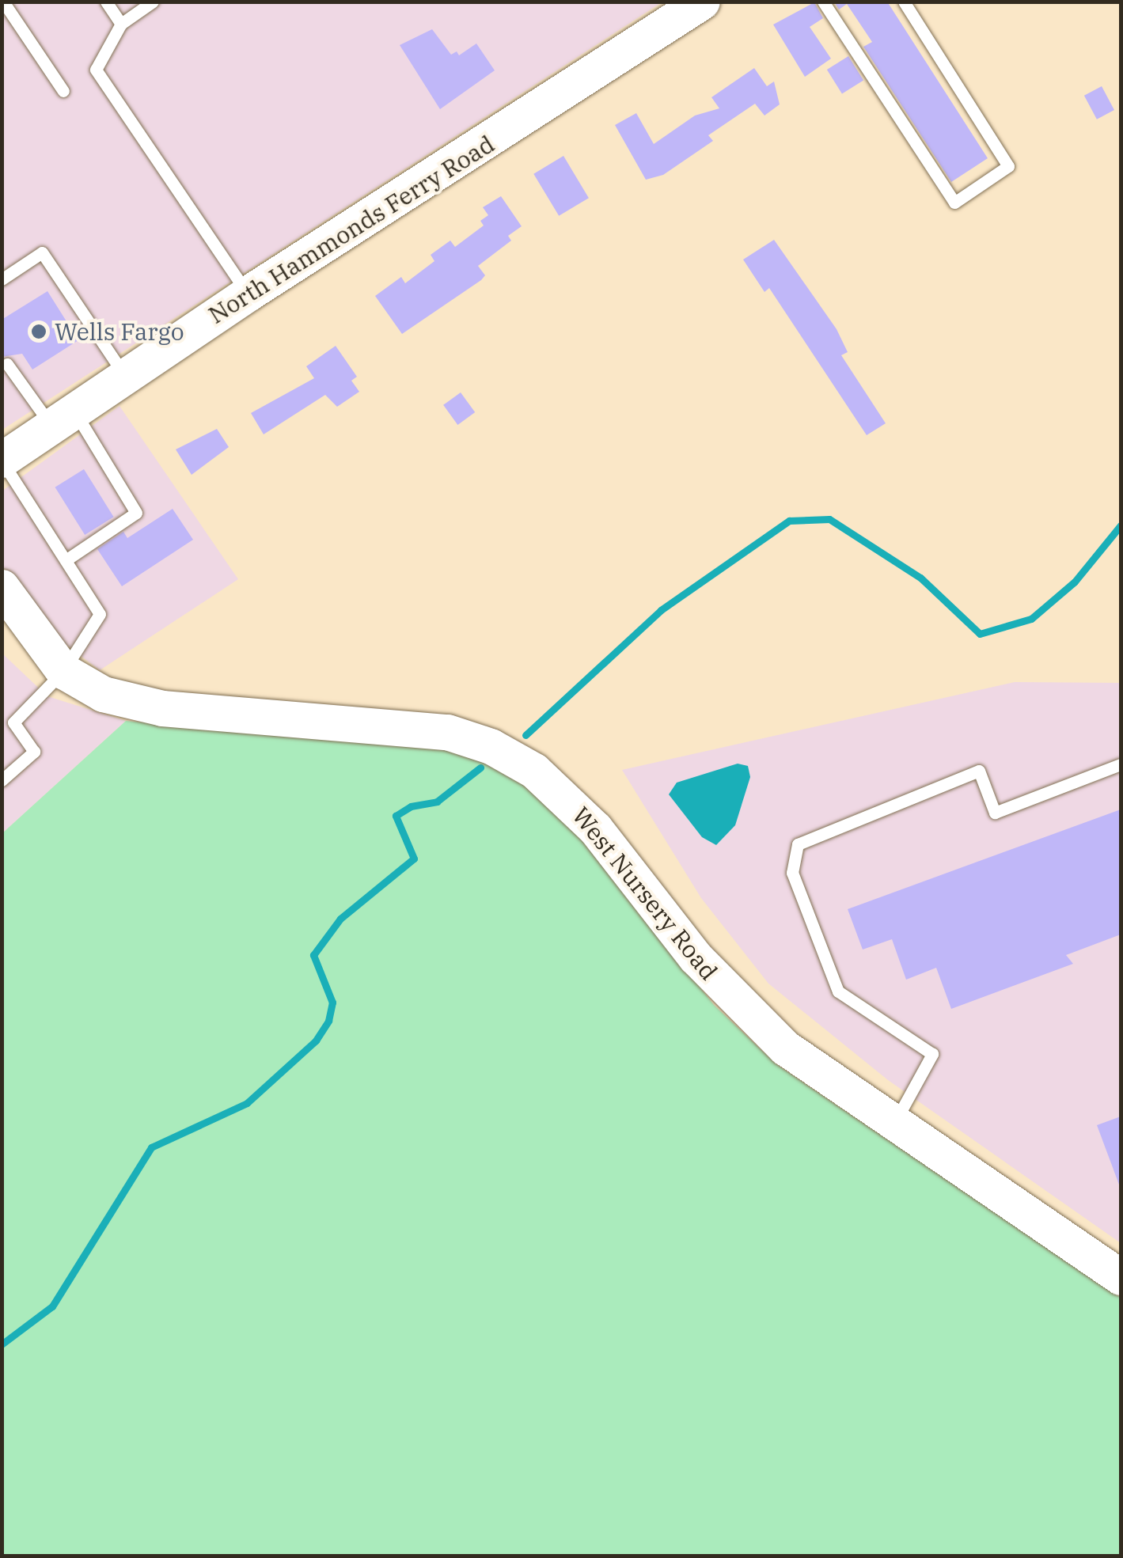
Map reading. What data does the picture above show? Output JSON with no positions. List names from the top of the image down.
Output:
{
  "streets": {
    "main road": ["North Hammonds Ferry Road", "West Nursery Road"]
  },
  "places": ["Wells Fargo"]
}
